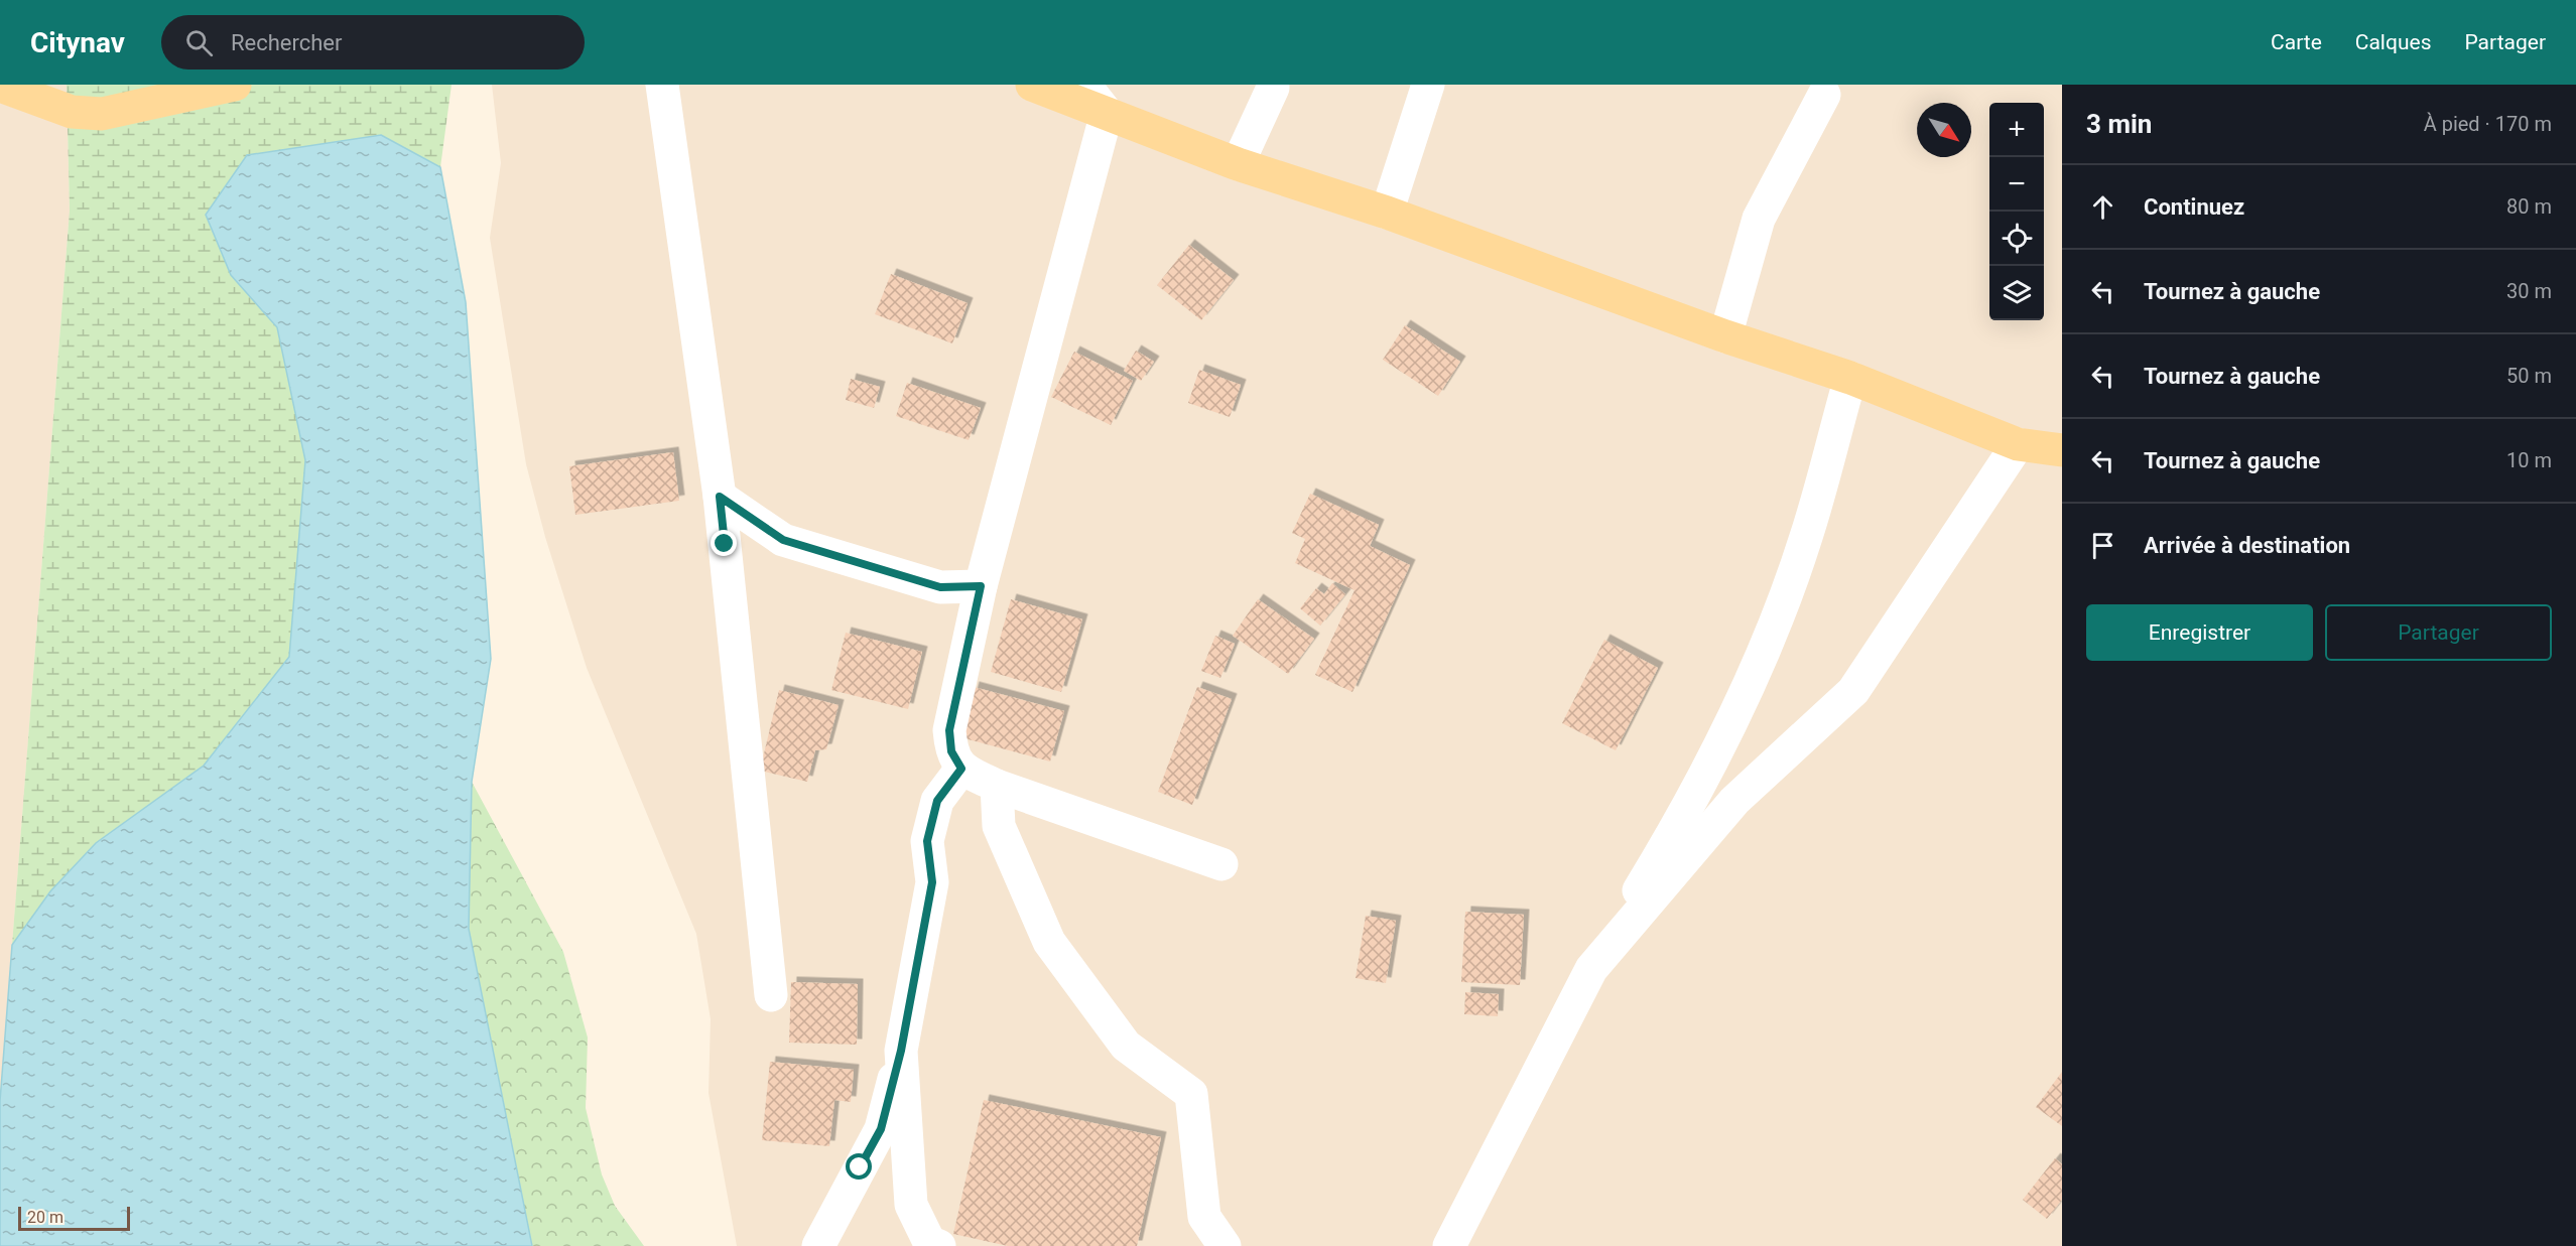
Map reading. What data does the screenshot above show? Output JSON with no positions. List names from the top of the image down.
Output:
{
  "scale_bar": "20 m",
  "north": "bottom right",
  "page": {
    "header": "Citynav",
    "search": "Rechercher",
    "nav": ["Carte", "Calques", "Partager"],
    "heading": ["3 min", "À pied · 170 m"],
    "map_buttons": ["+", "−"],
    "list": [
      ["Continuez", "80 m"],
      ["Tournez à gauche", "30 m"],
      ["Tournez à gauche", "50 m"],
      ["Tournez à gauche", "10 m"],
      "Arrivée à destination"
    ],
    "buttons": ["Enregistrer", "Partager"],
    "scale": "20 m"
  }
}
